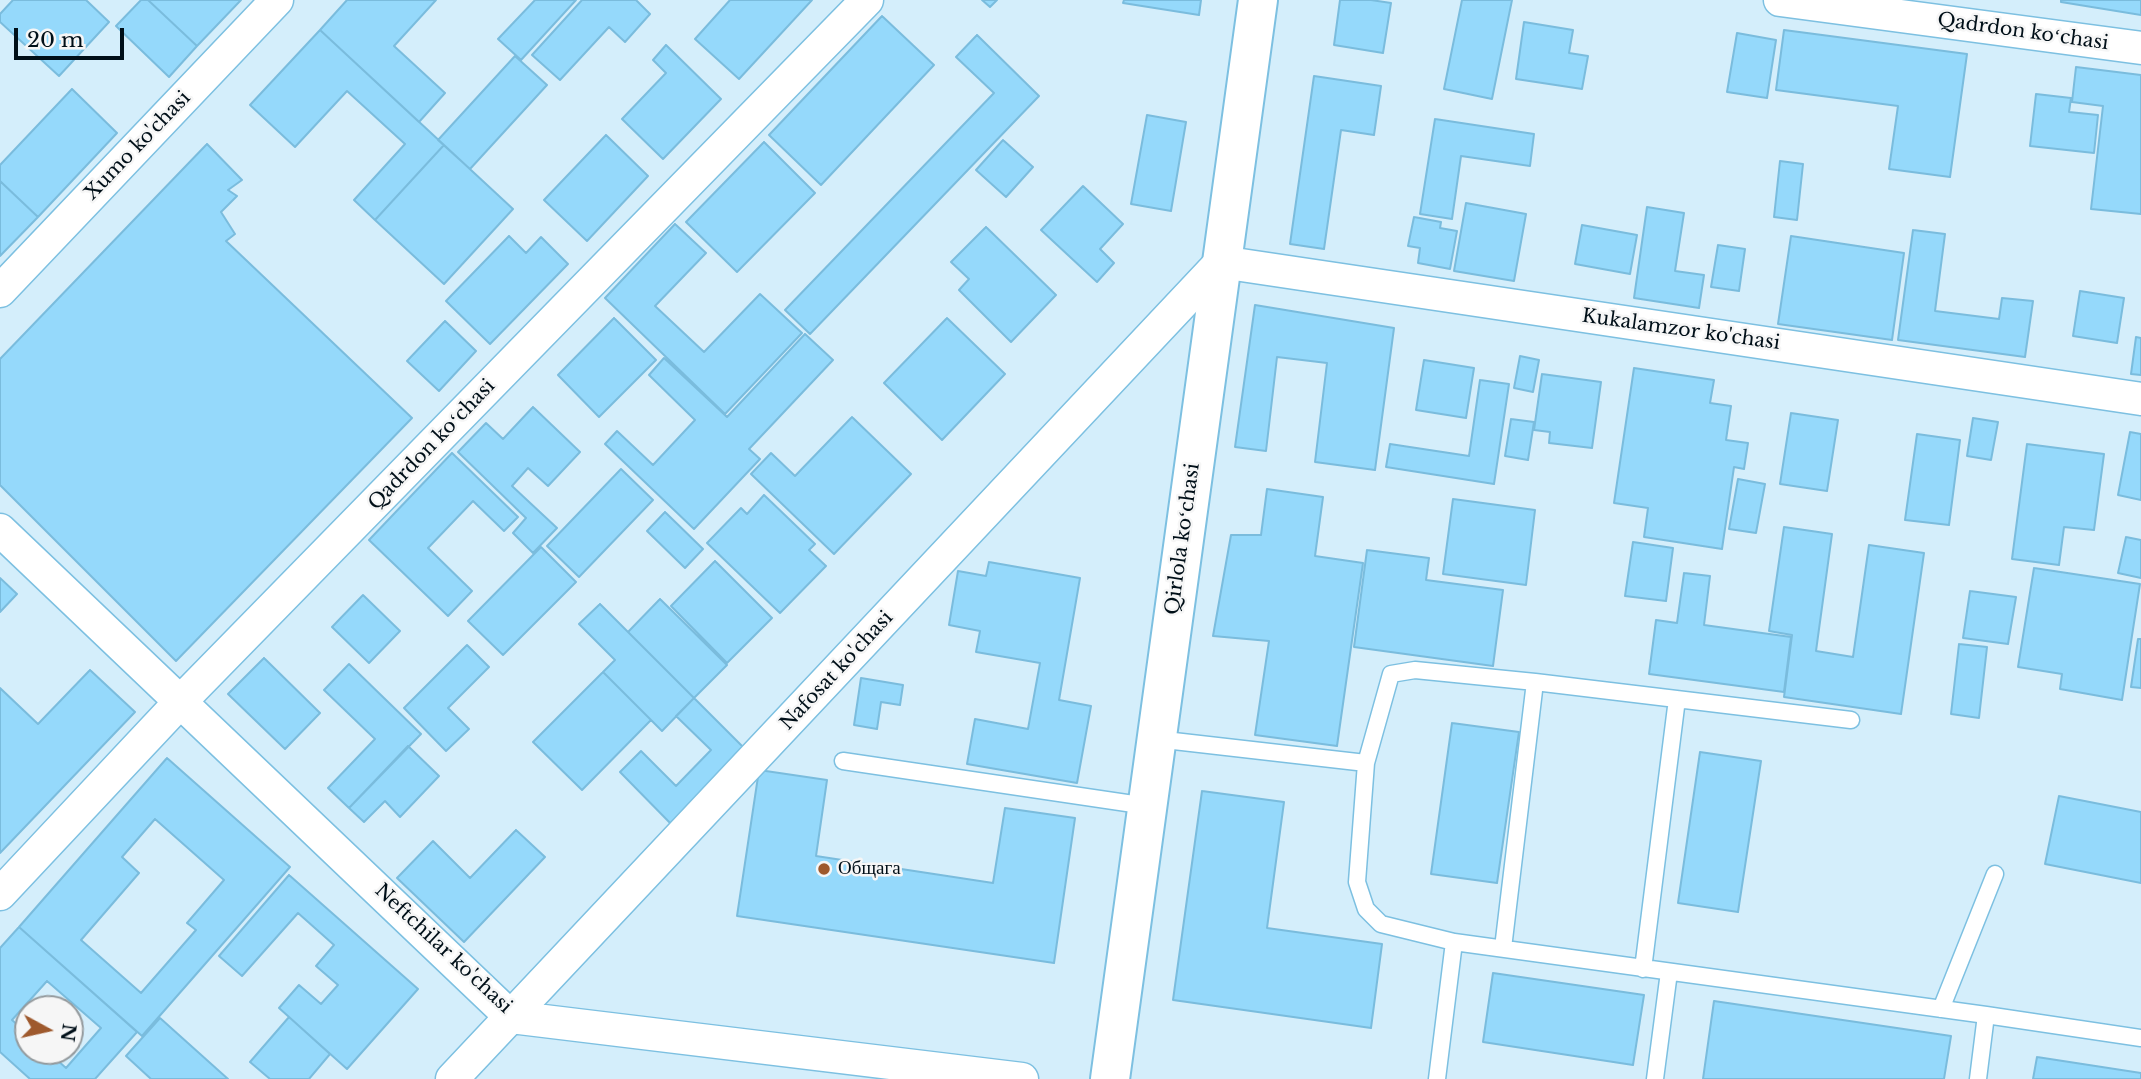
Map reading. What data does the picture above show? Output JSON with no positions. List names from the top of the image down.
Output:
{
  "streets": {
    "street": [
      "Qadrdon koʻchasi",
      "Xumo ko'chasi",
      "Kukalamzor ko'chasi",
      "Qirlola koʻchasi",
      "Nafosat ko'chasi",
      "Neftchilar ko'chasi"
    ]
  },
  "crossings": [
    ["Qadrdon koʻchasi", "Neftchilar ko'chasi"],
    ["Kukalamzor ko'chasi", "Qirlola koʻchasi"],
    ["Kukalamzor ko'chasi", "Nafosat ko'chasi"],
    ["Qirlola koʻchasi", "Nafosat ko'chasi"],
    ["Nafosat ko'chasi", "Neftchilar ko'chasi"]
  ],
  "places": ["Общага"],
  "scale_bar": "20 m",
  "north": "right"
}
